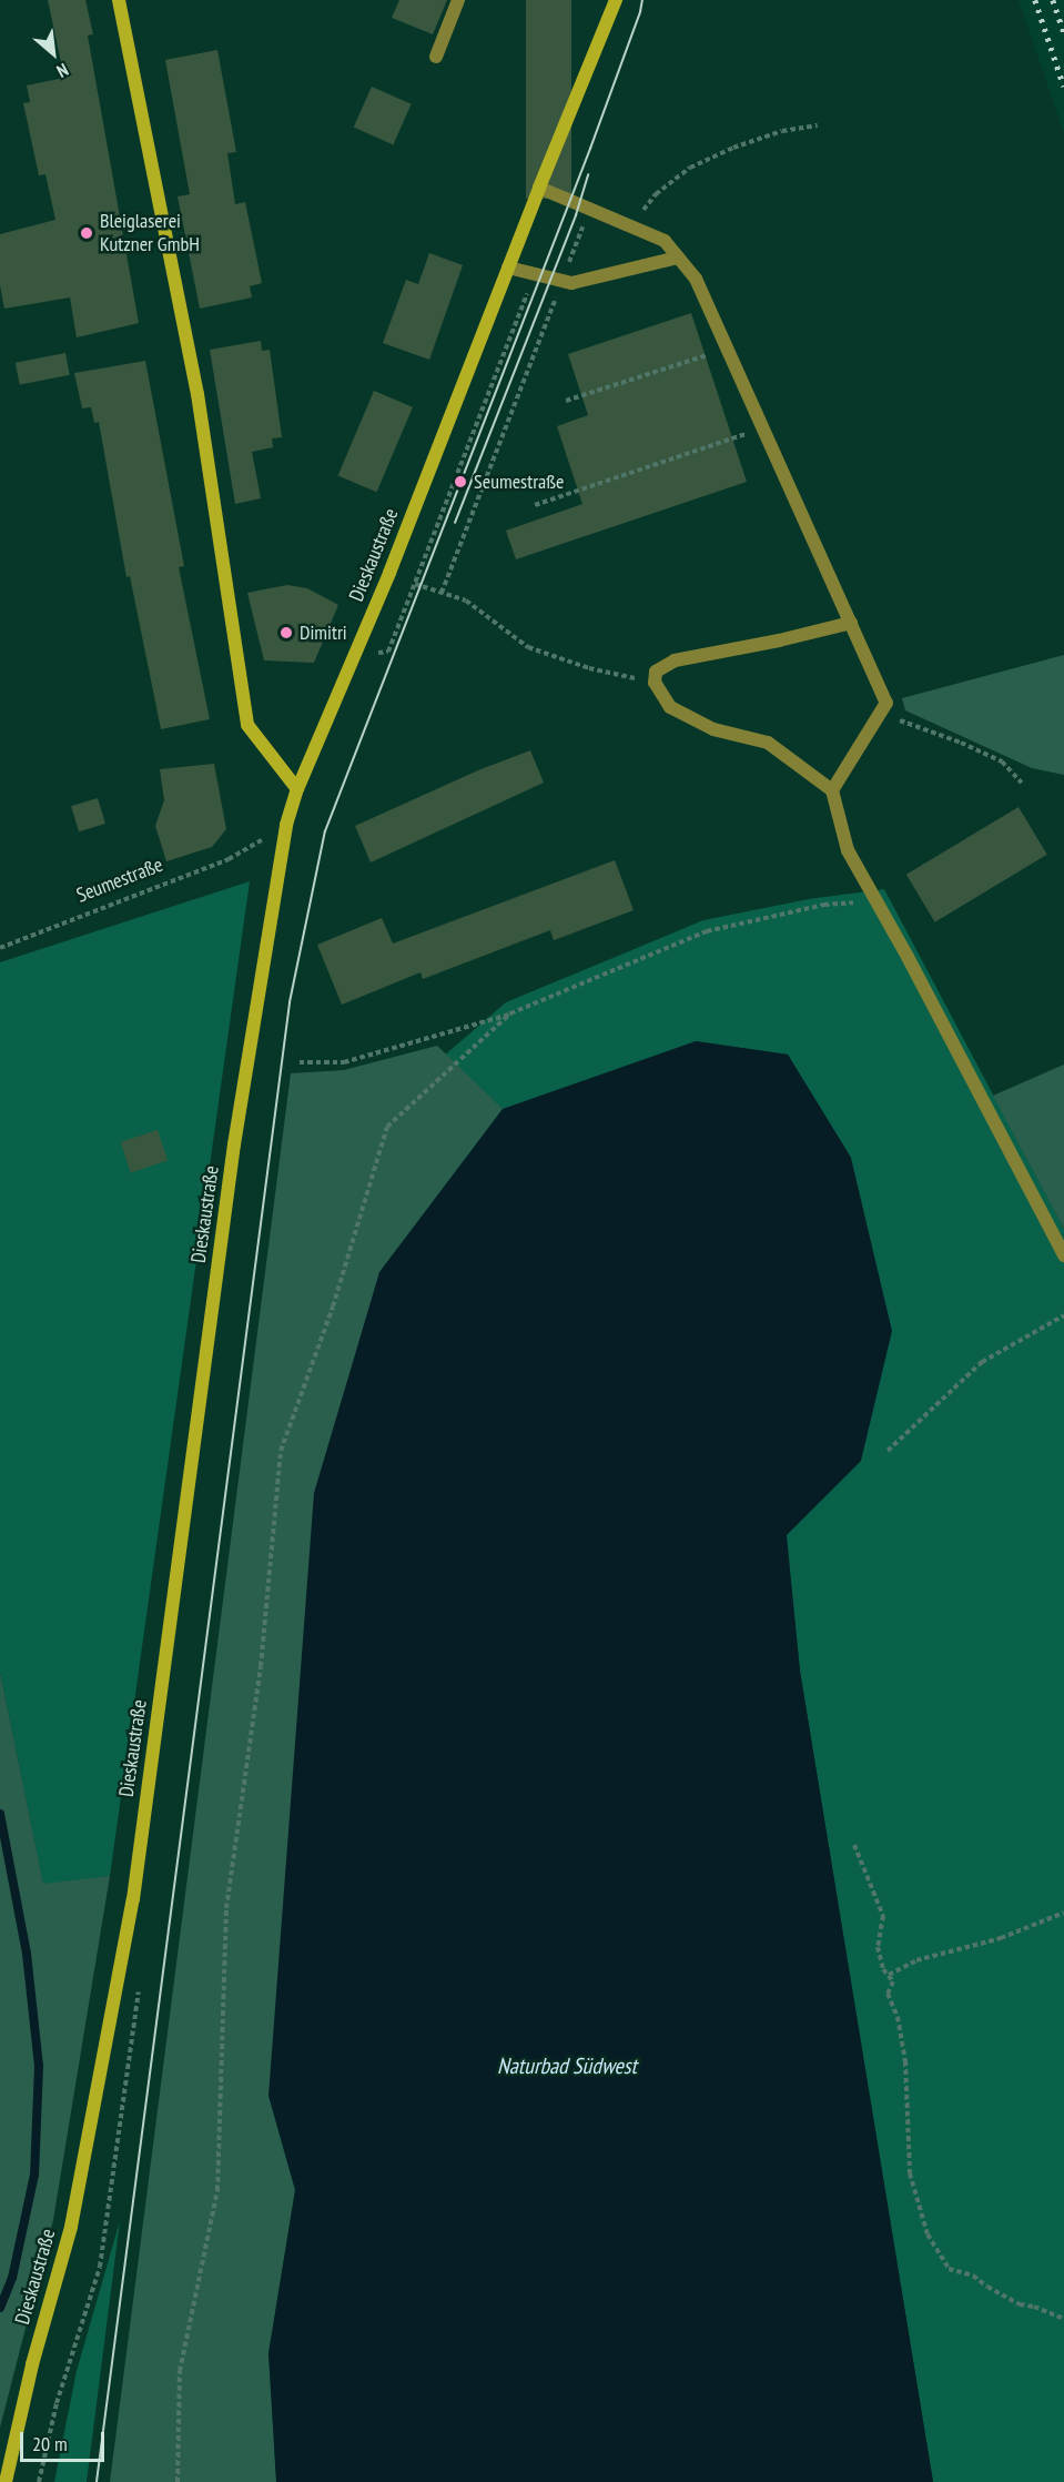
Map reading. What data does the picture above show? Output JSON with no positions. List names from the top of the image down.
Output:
{
  "streets": {
    "main road": ["Dieskaustraße"],
    "path": ["Seumestraße"]
  },
  "crossings": [
    ["Dieskaustraße", "Seumestraße"]
  ],
  "water": ["Naturbad Südwest"],
  "places": ["Bleiglaserei Kutzner GmbH", "Seumestraße", "Dimitri"],
  "scale_bar": "20 m",
  "north": "bottom right"
}
